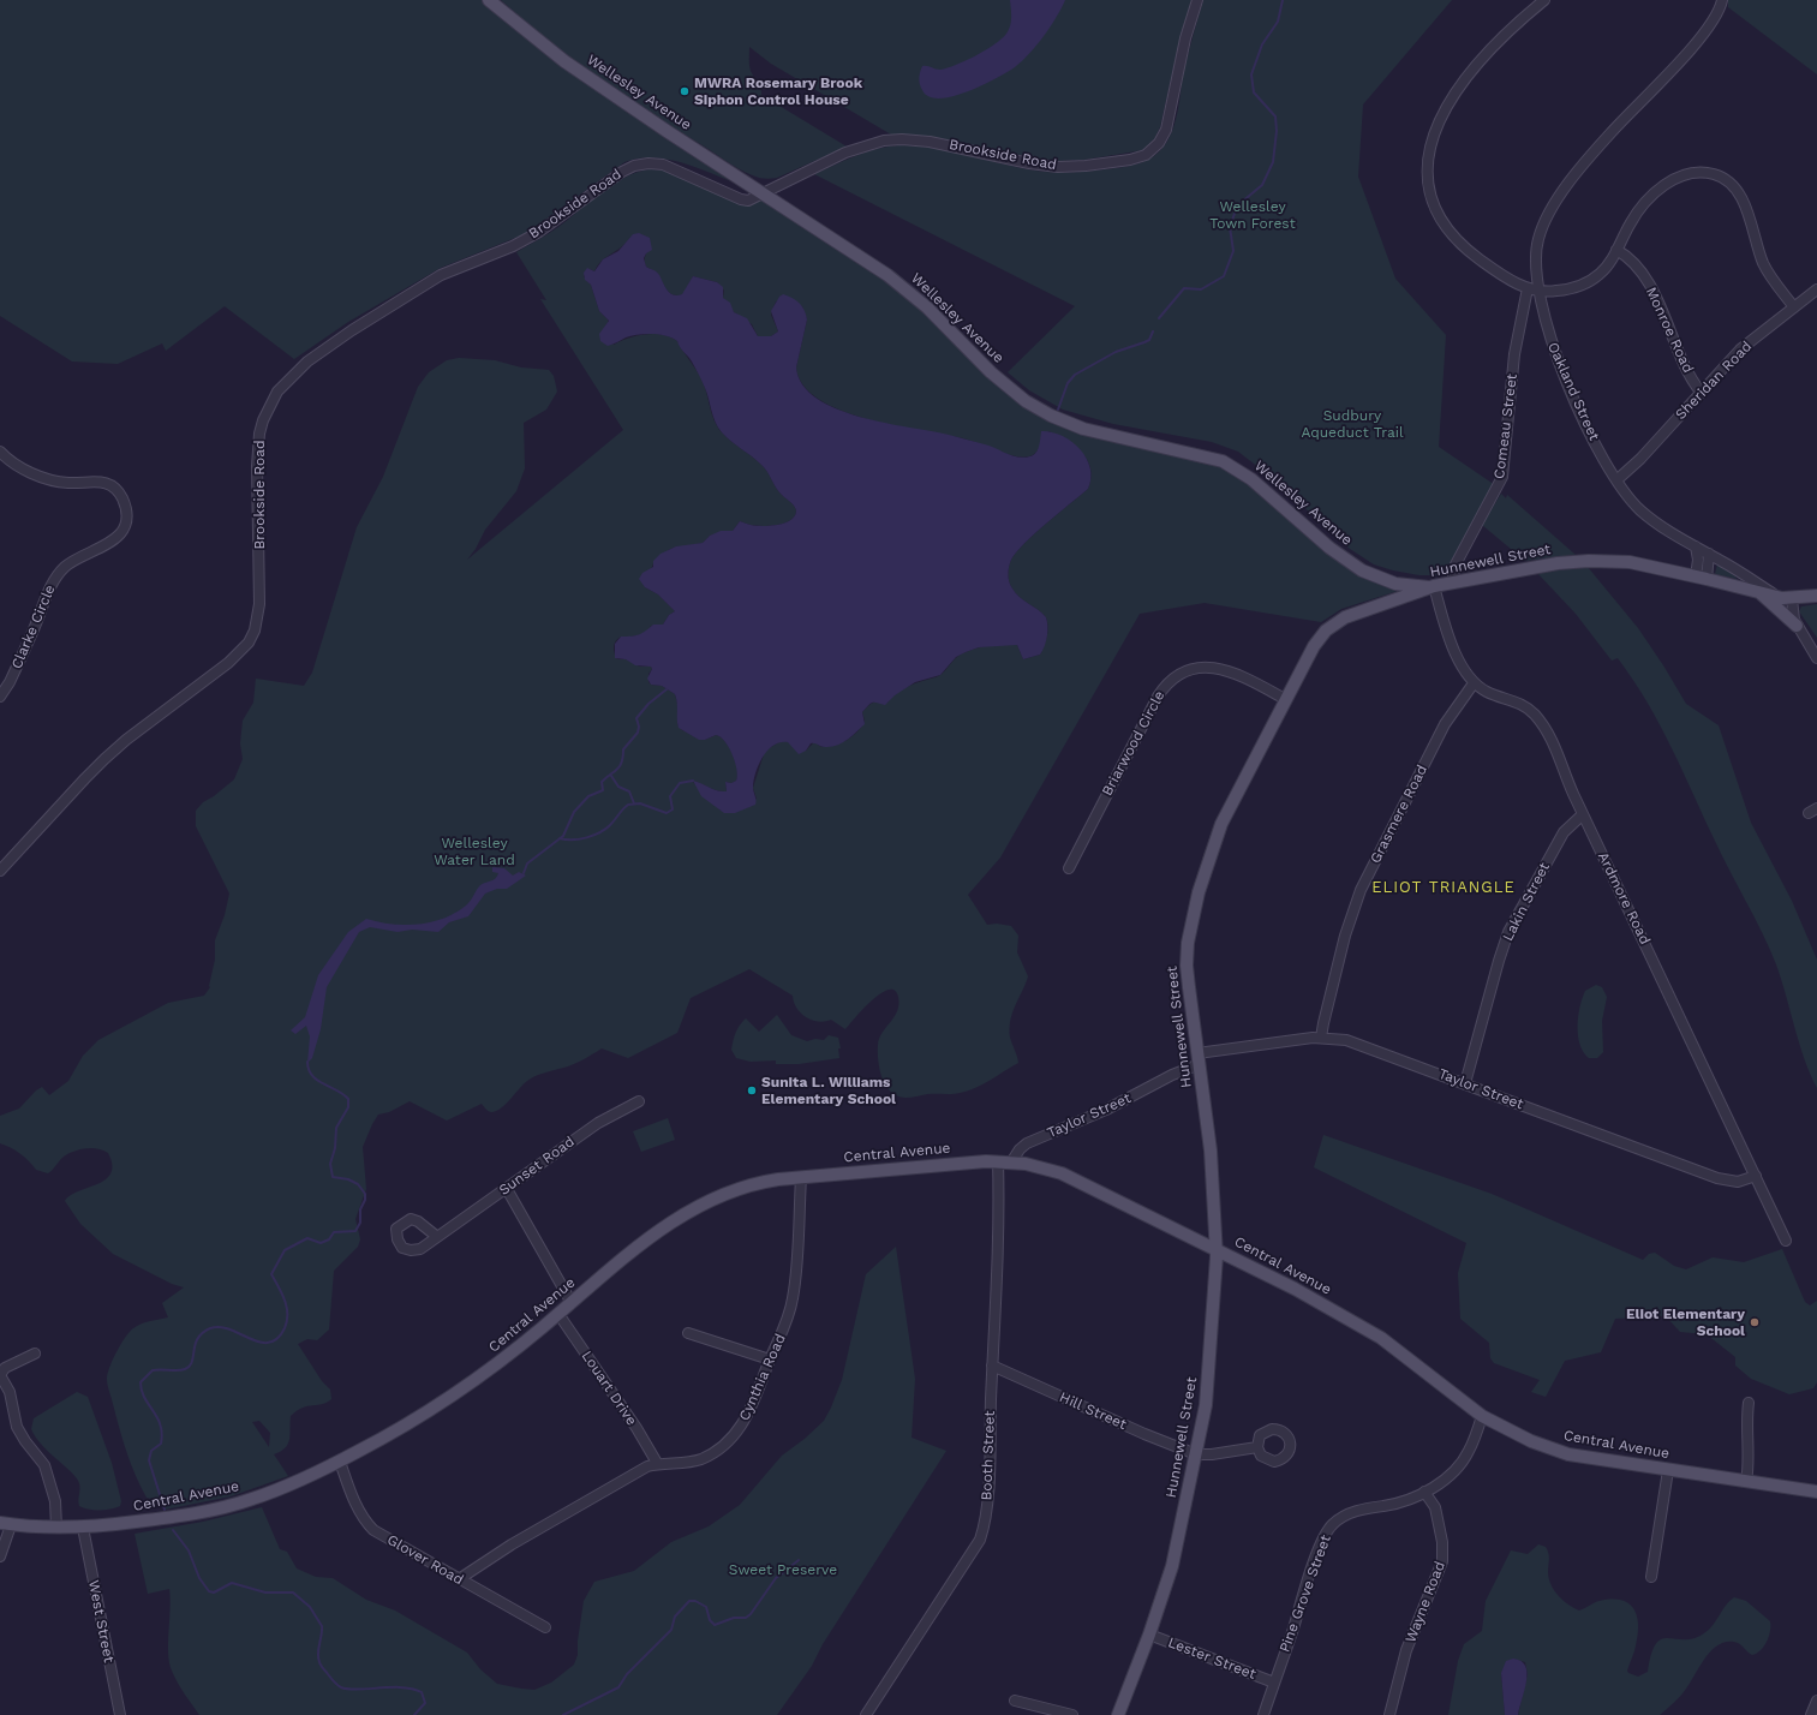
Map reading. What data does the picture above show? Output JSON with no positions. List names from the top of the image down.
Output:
{
  "streets": {
    "main road": ["Wellesley Avenue", "Hunnewell Street", "Central Avenue"],
    "street": [
      "Brookside Road",
      "Monroe Road",
      "Sheridan Road",
      "Oakland Street",
      "Comeau Street",
      "Clarke Circle",
      "Briarwood Circle",
      "Grasmere Road",
      "Ardmore Road",
      "Lakin Street",
      "Taylor Street",
      "Sunset Road",
      "Cynthia Road",
      "Louart Drive",
      "Hill Street",
      "Booth Street",
      "Glover Road",
      "Pine Grove Street",
      "Wayne Road",
      "West Street",
      "Lester Street"
    ]
  },
  "crossings": [
    ["Wellesley Avenue", "Brookside Road"],
    ["Wellesley Avenue", "Hunnewell Street"],
    ["Wellesley Avenue", "Ardmore Road"],
    ["Monroe Road", "Sheridan Road"],
    ["Sheridan Road", "Oakland Street"],
    ["Oakland Street", "Hunnewell Street"],
    ["Comeau Street", "Hunnewell Street"],
    ["Hunnewell Street", "Briarwood Circle"],
    ["Hunnewell Street", "Ardmore Road"],
    ["Hunnewell Street", "Taylor Street"],
    ["Hunnewell Street", "Central Avenue"],
    ["Hunnewell Street", "Hill Street"],
    ["Hunnewell Street", "Lester Street"],
    ["Grasmere Road", "Ardmore Road"],
    ["Grasmere Road", "Taylor Street"],
    ["Ardmore Road", "Lakin Street"],
    ["Ardmore Road", "Taylor Street"],
    ["Lakin Street", "Taylor Street"],
    ["Taylor Street", "Central Avenue"],
    ["Central Avenue", "Cynthia Road"],
    ["Central Avenue", "Louart Drive"],
    ["Central Avenue", "Booth Street"],
    ["Central Avenue", "Glover Road"],
    ["Central Avenue", "Pine Grove Street"],
    ["Central Avenue", "West Street"],
    ["Cynthia Road", "Louart Drive"],
    ["Cynthia Road", "Glover Road"],
    ["Hill Street", "Booth Street"],
    ["Pine Grove Street", "Wayne Road"],
    ["Pine Grove Street", "Lester Street"]
  ],
  "districts": ["ELIOT TRIANGLE"],
  "parks": [
    "Wellesley Town Forest",
    "Sudbury Aqueduct Trail",
    "Wellesley Water Land",
    "Sweet Preserve"
  ],
  "places": ["MWRA Rosemary Brook Siphon Control House", "Sunita L. Williams Elementary School", "Eliot Elementary School"]
}
